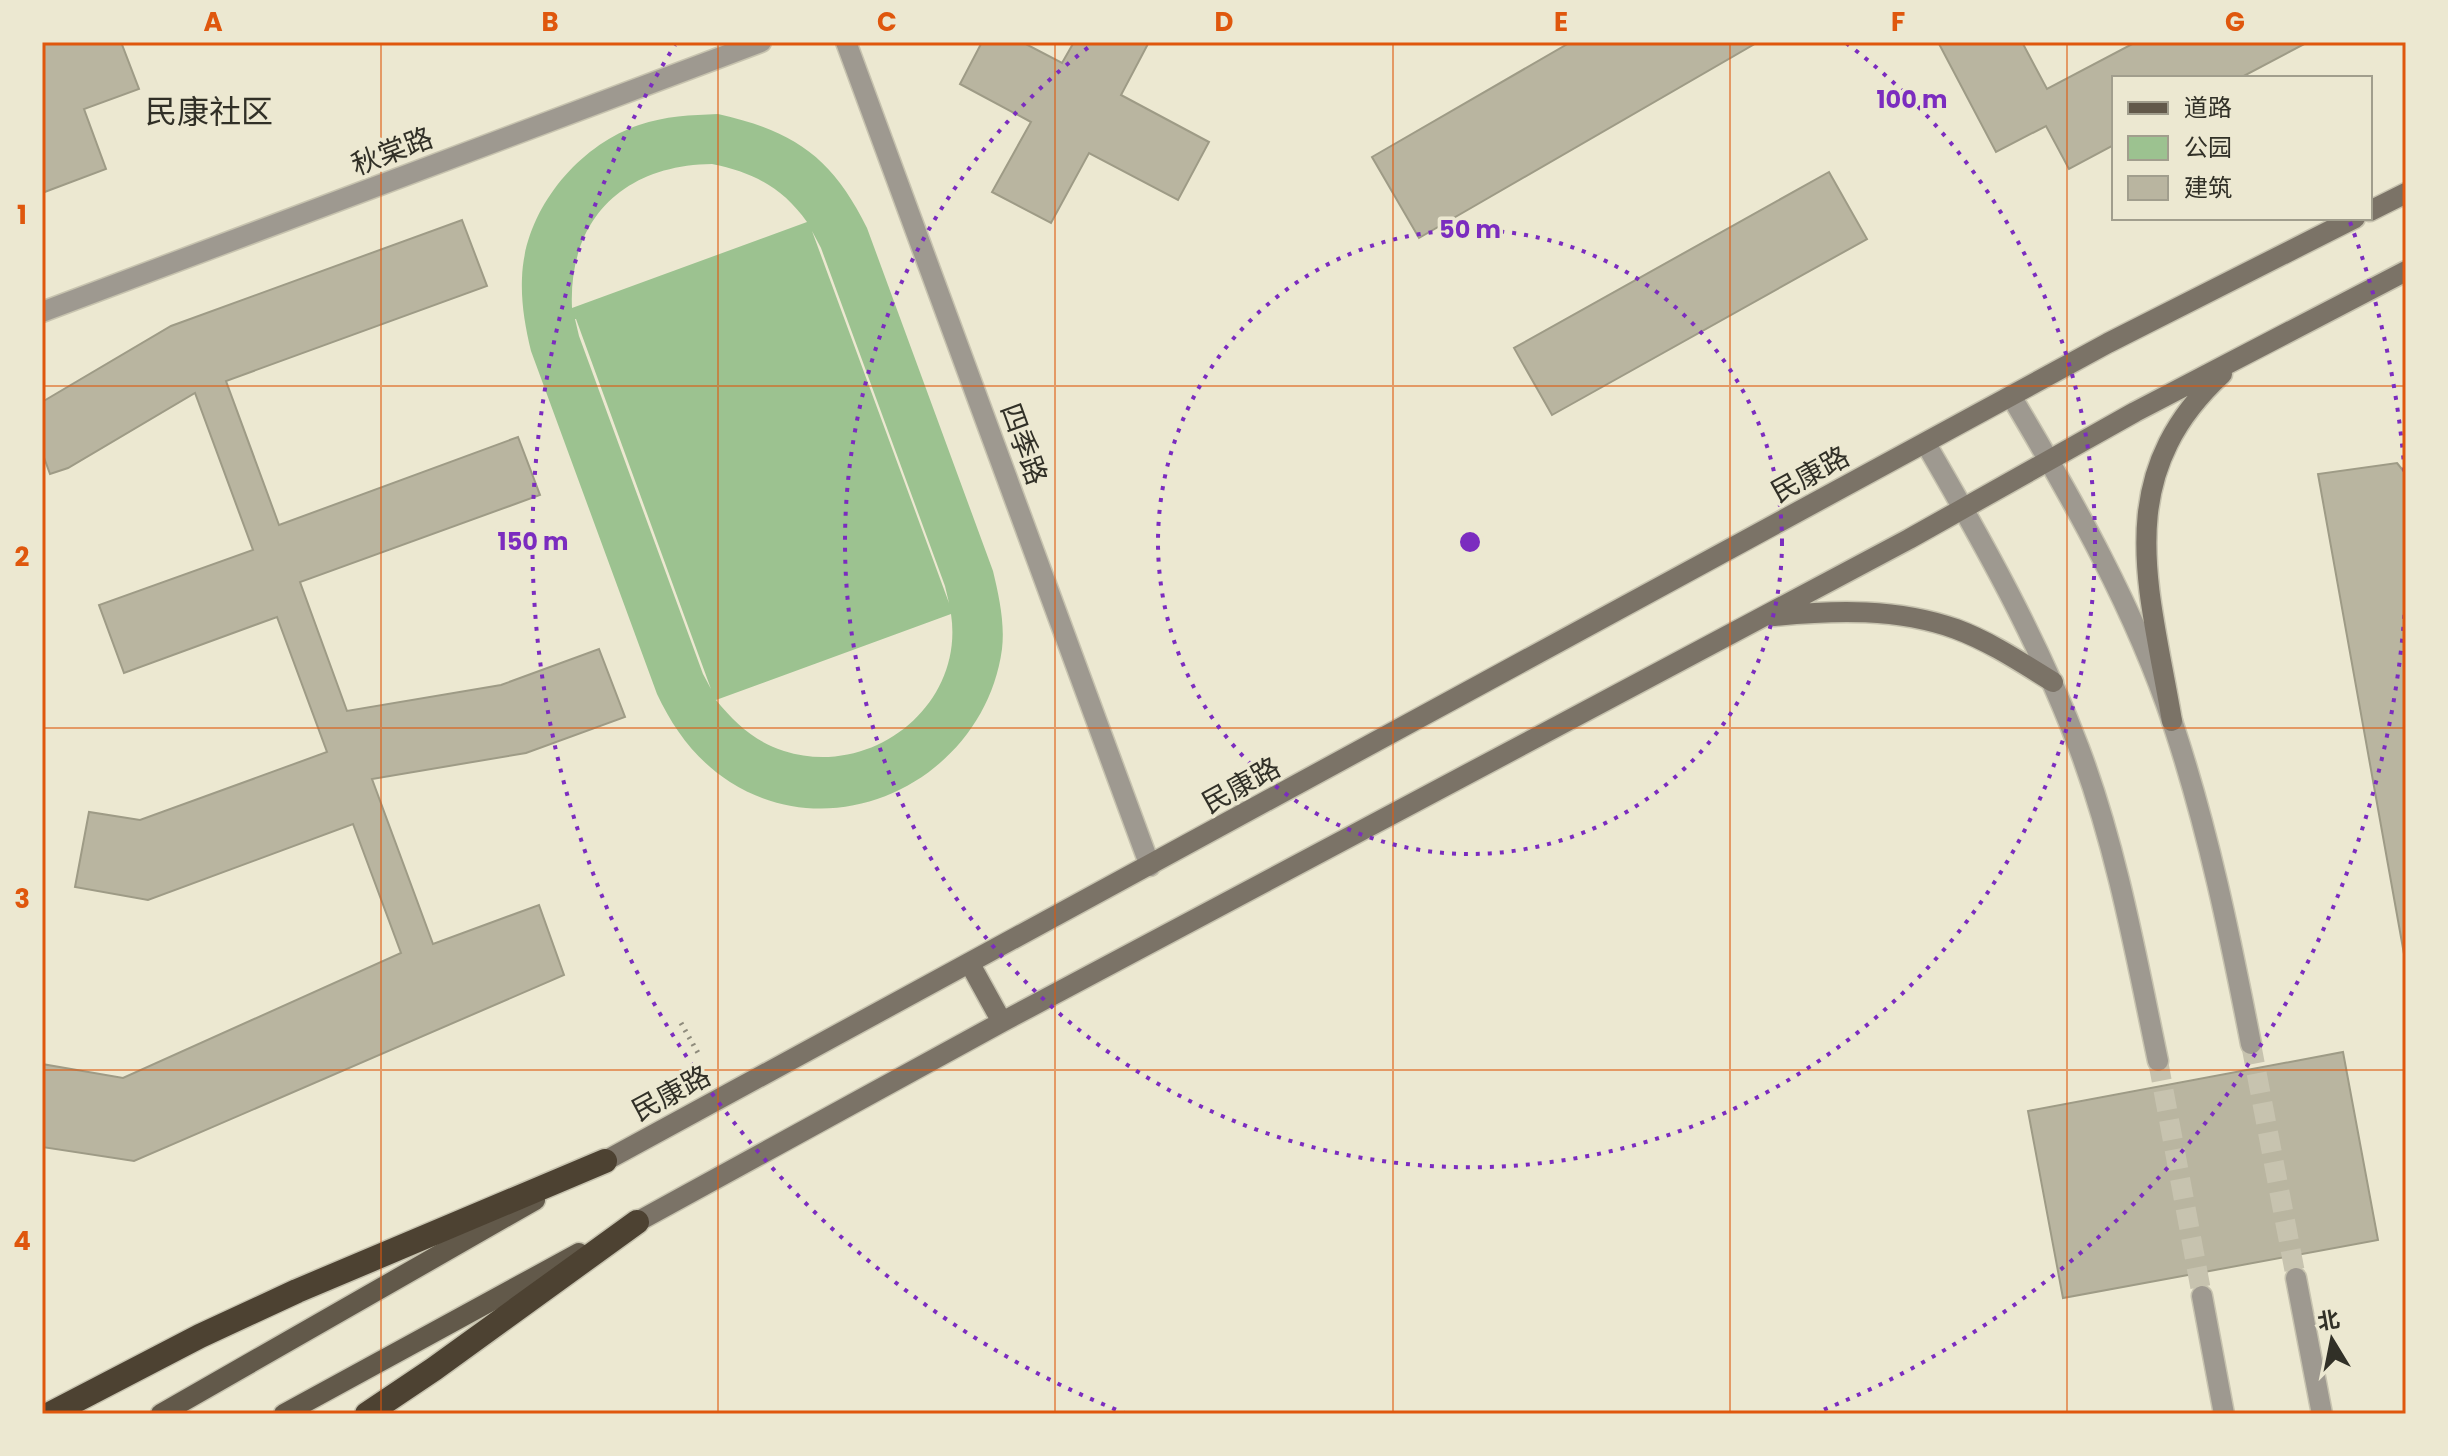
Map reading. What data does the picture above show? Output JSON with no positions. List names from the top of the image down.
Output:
{
  "streets": {
    "main road": ["民康路"],
    "street": ["秋棠路", "四季路"]
  },
  "crossings": [
    ["四季路", "民康路"]
  ],
  "districts": ["民康社区"],
  "legend": ["道路", "公园", "建筑"],
  "north": "top",
  "grid": {
    "columns": [
      "A",
      "B",
      "C",
      "D",
      "E",
      "F",
      "G"
    ],
    "rows": [
      "1",
      "2",
      "3",
      "4"
    ]
  },
  "rings": ["100 m", "50 m", "150 m"]
}
